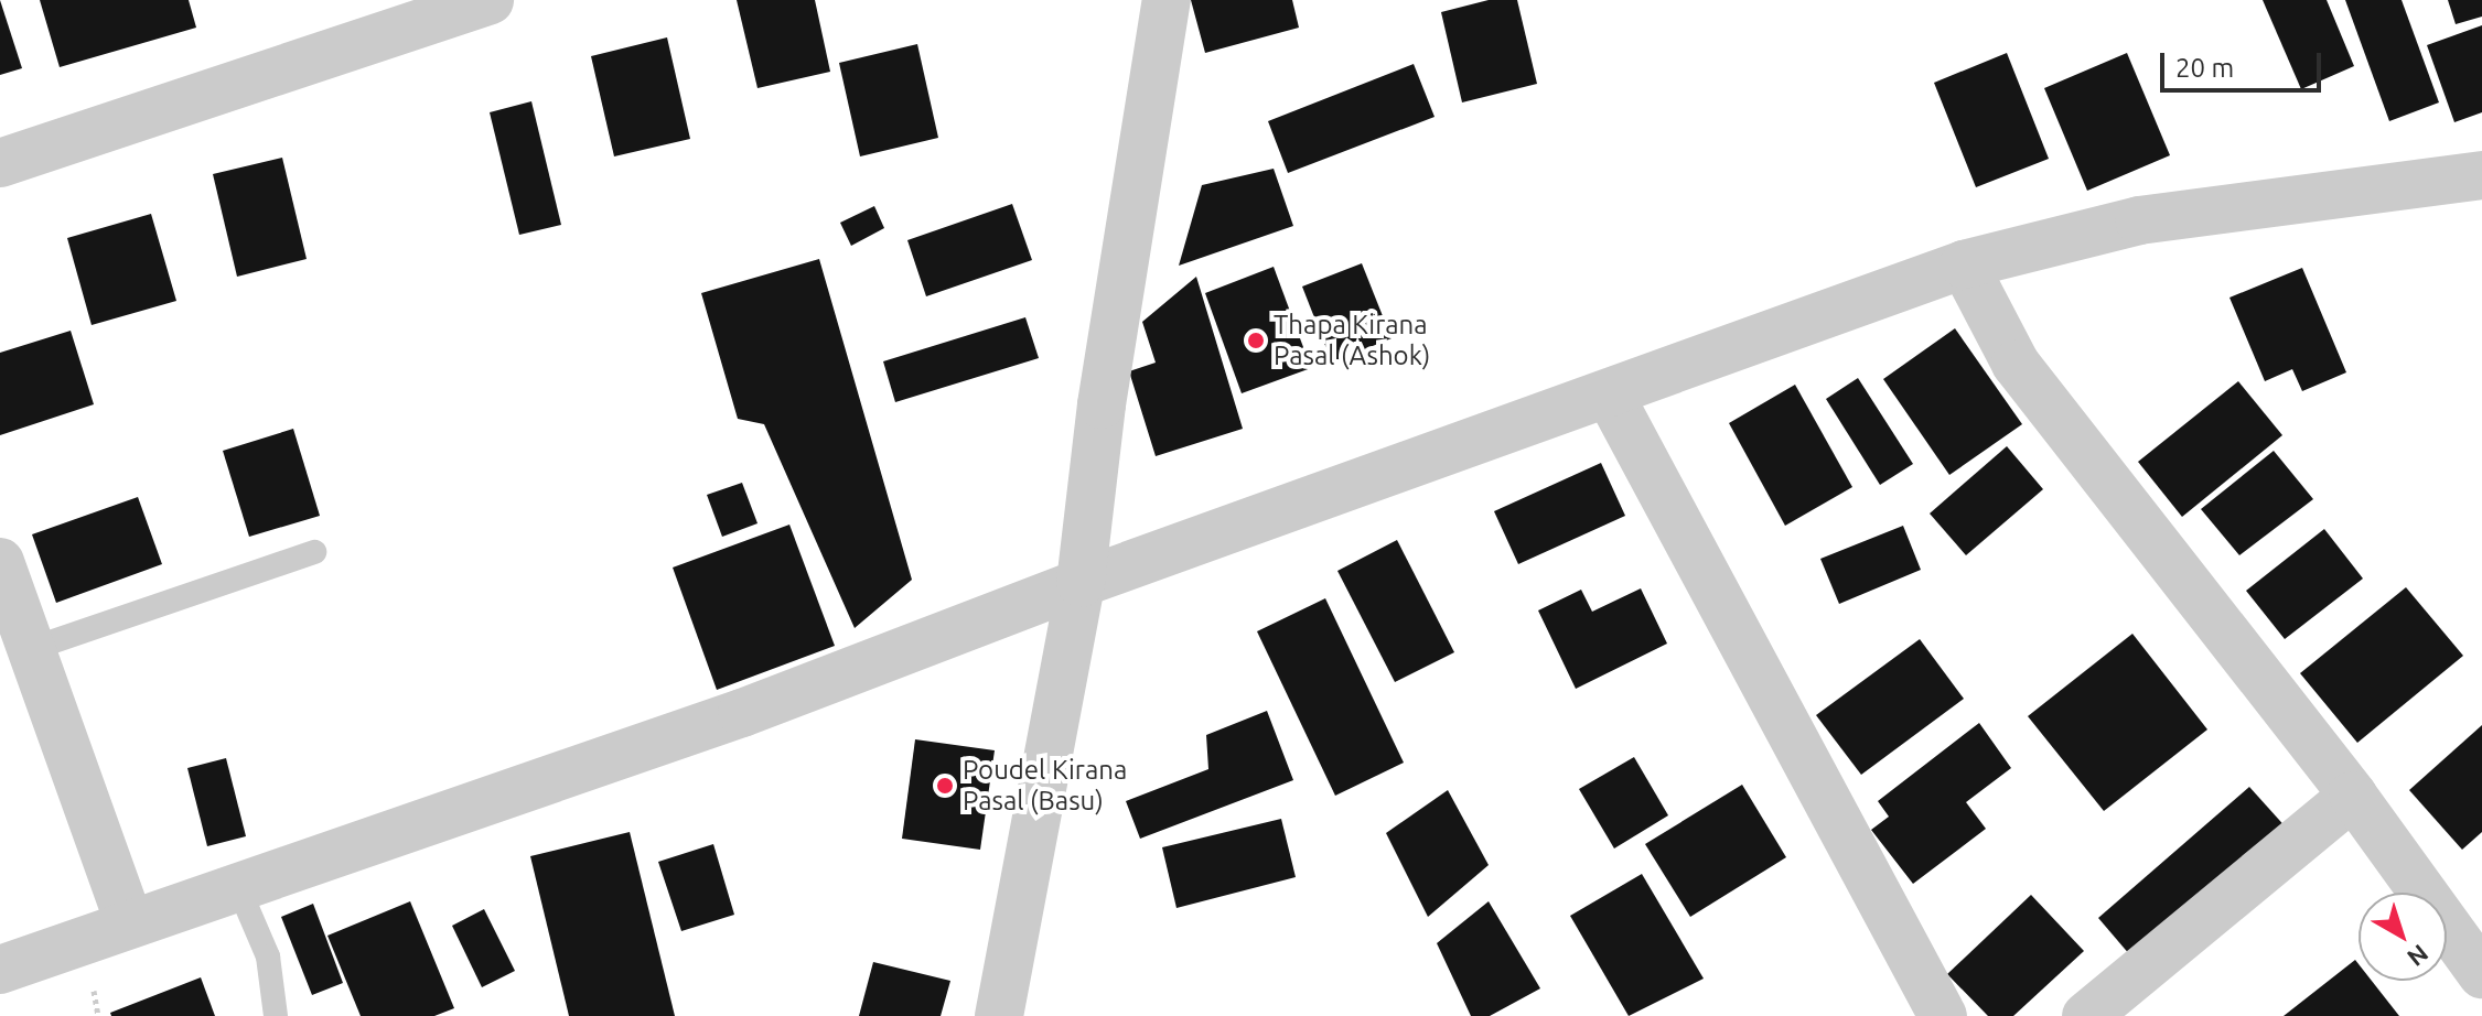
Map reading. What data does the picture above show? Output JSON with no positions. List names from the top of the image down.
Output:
{
  "places": ["Thapa Kirana Pasal (Ashok)", "Poudel Kirana Pasal (Basu)"],
  "scale_bar": "20 m",
  "north": "bottom right"
}
